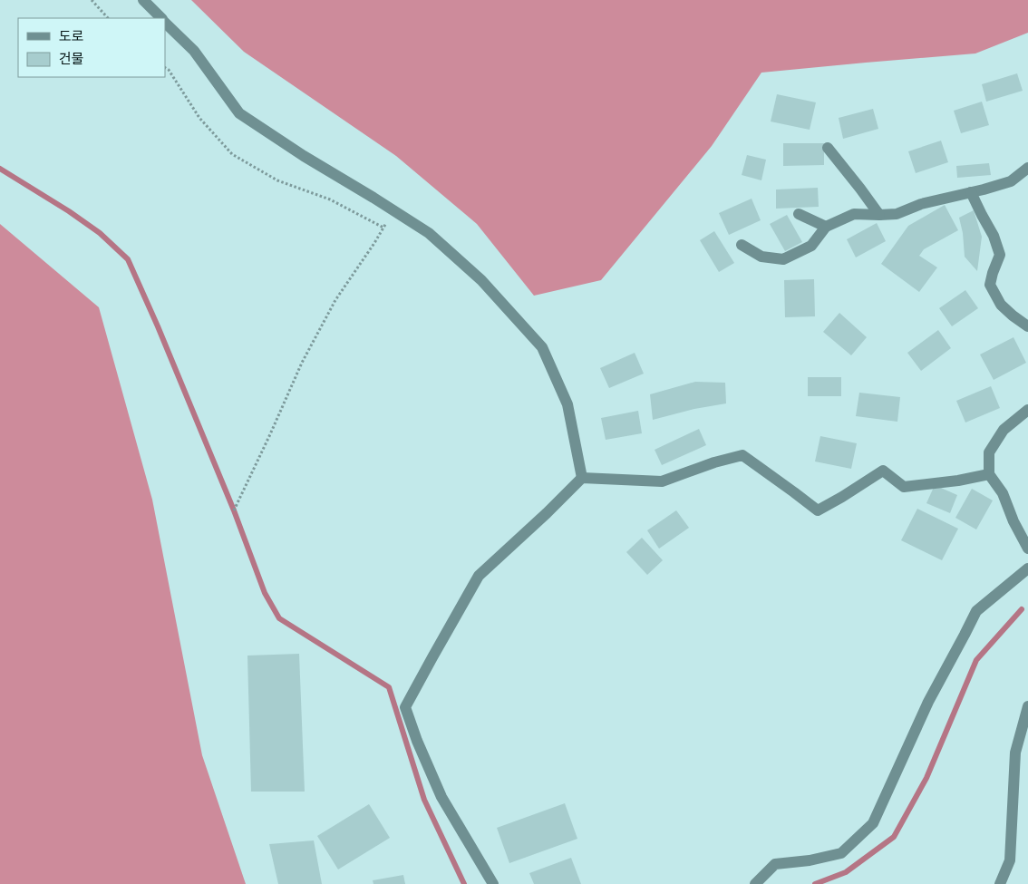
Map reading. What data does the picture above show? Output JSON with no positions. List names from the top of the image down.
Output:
{
  "legend": ["도로", "건물"]
}
